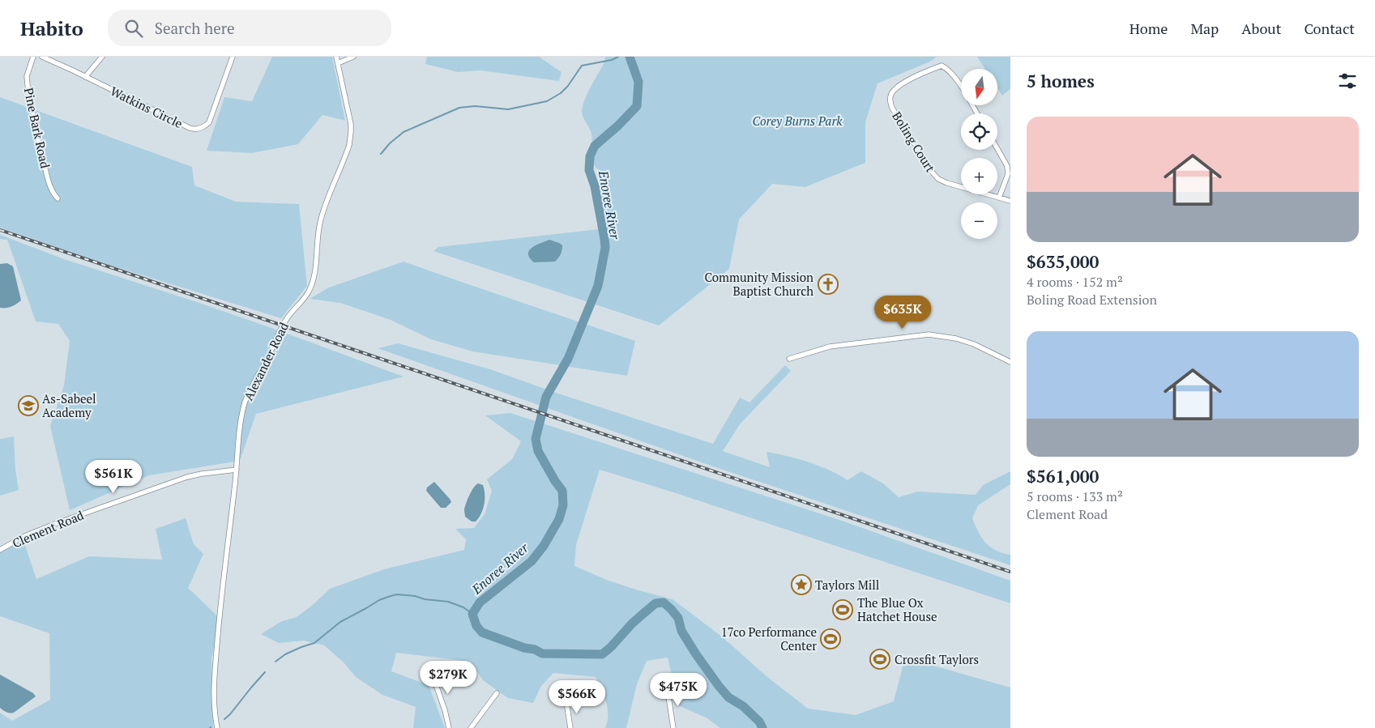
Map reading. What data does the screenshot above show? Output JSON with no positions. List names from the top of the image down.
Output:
{
  "streets": {
    "street": [
      "Watkins Circle",
      "Pine Bark Road",
      "Boling Court",
      "Alexander Road",
      "Clement Road"
    ]
  },
  "crossings": [
    ["Alexander Road", "Clement Road"]
  ],
  "water": ["Enoree River"],
  "parks": ["Corey Burns Park"],
  "places": {
    "church": ["Community Mission Baptist Church"],
    "school or university": ["As-Sabeel Academy"],
    "place": ["Taylors Mill"],
    "sports": ["The Blue Ox Hatchet House", "17co Performance Center", "Crossfit Taylors"]
  },
  "north": "bottom",
  "page": {
    "header": "Habito",
    "search": "Search here",
    "nav": [
      "Home",
      "Map",
      "About",
      "Contact"
    ],
    "heading": "5 homes",
    "map_buttons": ["+", "−"],
    "list": [
      {
        "name": "$635,000",
        "note": "4 rooms · 152 m² · Boling Road Extension"
      },
      {
        "name": "$561,000",
        "note": "5 rooms · 133 m² · Clement Road"
      }
    ],
    "price": [
      "$635K",
      "$561K",
      "$279K",
      "$475K",
      "$566K"
    ]
  }
}
